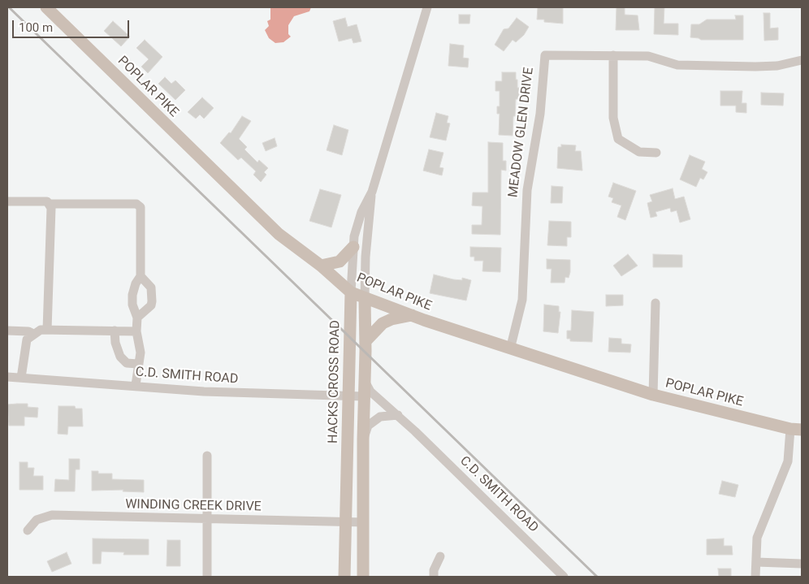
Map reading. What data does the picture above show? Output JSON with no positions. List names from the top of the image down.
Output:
{
  "streets": {
    "main road": ["POPLAR PIKE", "HACKS CROSS ROAD"],
    "street": ["MEADOW GLEN DRIVE", "C.D. SMITH ROAD", "WINDING CREEK DRIVE"]
  },
  "crossings": [
    ["POPLAR PIKE", "MEADOW GLEN DRIVE"],
    ["POPLAR PIKE", "HACKS CROSS ROAD"],
    ["C.D. SMITH ROAD", "HACKS CROSS ROAD"],
    ["HACKS CROSS ROAD", "WINDING CREEK DRIVE"]
  ],
  "scale_bar": "100 m"
}
